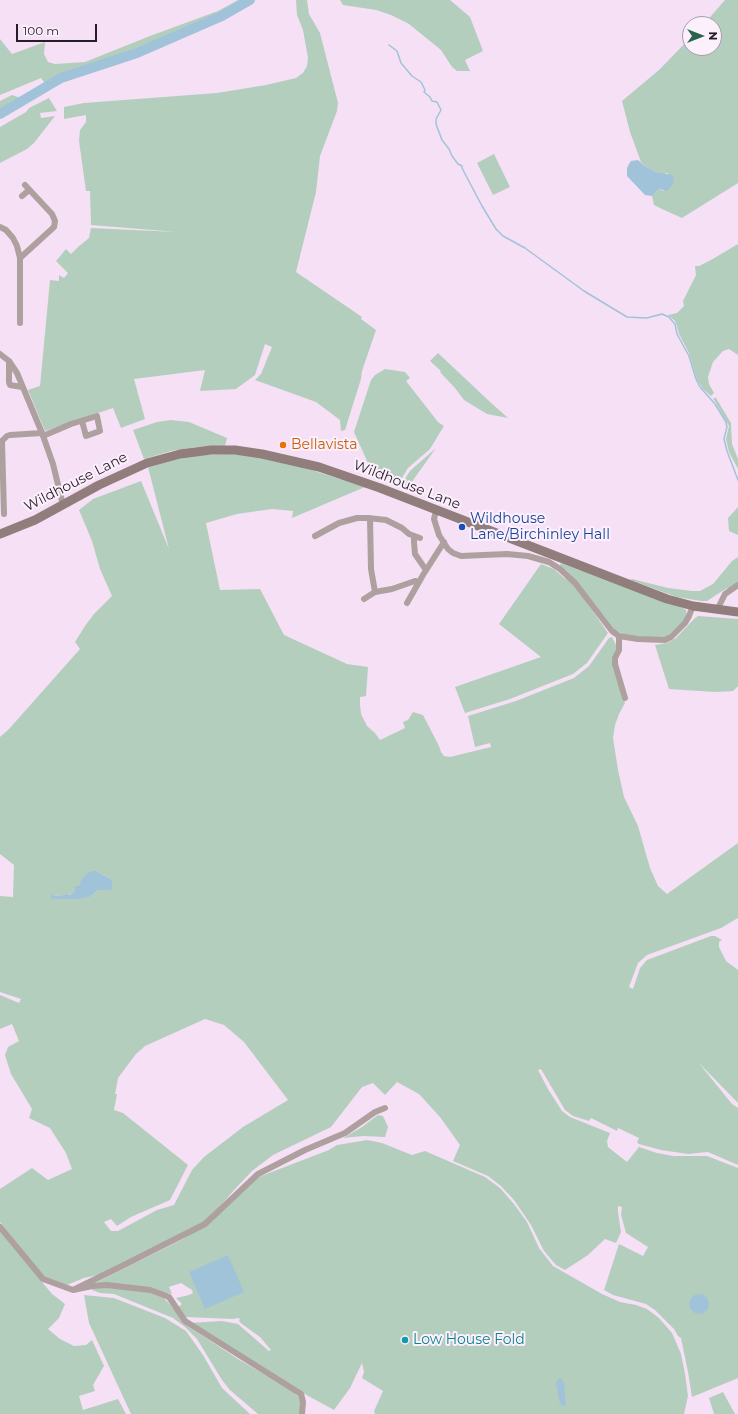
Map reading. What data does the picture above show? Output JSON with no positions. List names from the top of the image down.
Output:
{
  "streets": {
    "main road": ["Wildhouse Lane"]
  },
  "places": ["Bellavista", "Wildhouse Lane/Birchinley Hall", "Low House Fold"],
  "scale_bar": "100 m",
  "north": "right"
}
